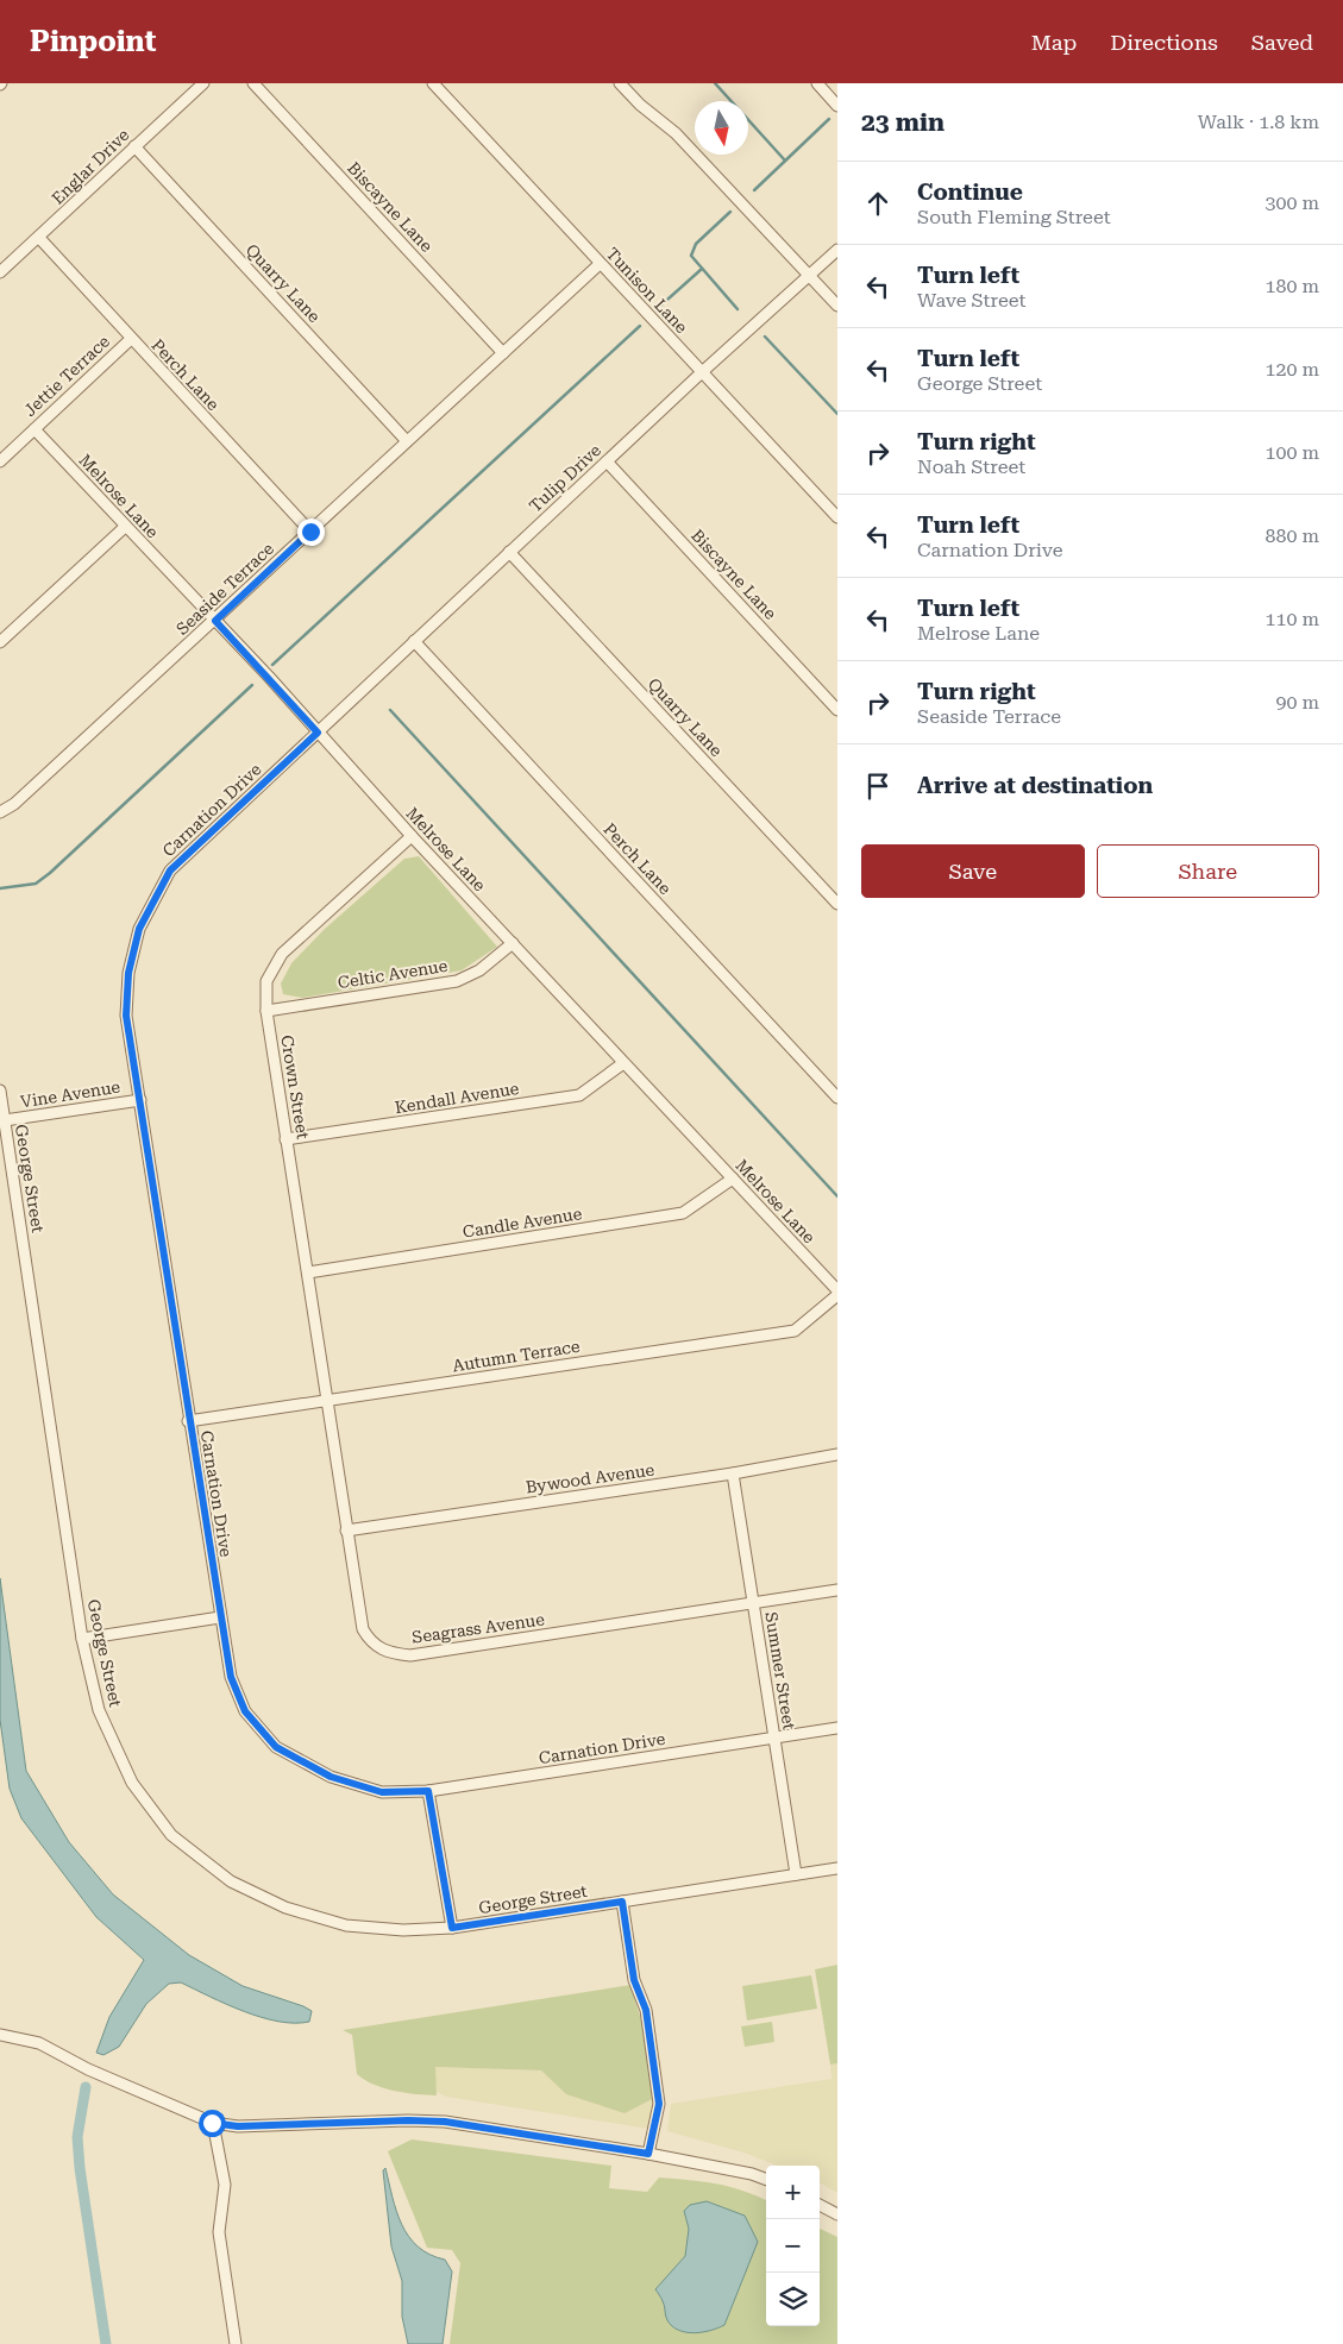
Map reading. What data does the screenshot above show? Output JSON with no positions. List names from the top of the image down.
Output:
{
  "streets": {
    "street": [
      "Englar Drive",
      "Biscayne Lane",
      "Quarry Lane",
      "Tunison Lane",
      "Perch Lane",
      "Jettie Terrace",
      "Tulip Drive",
      "Melrose Lane",
      "Seaside Terrace",
      "Carnation Drive",
      "Celtic Avenue",
      "Crown Street",
      "Vine Avenue",
      "Kendall Avenue",
      "George Street",
      "Candle Avenue",
      "Autumn Terrace",
      "Bywood Avenue",
      "Seagrass Avenue",
      "Summer Street"
    ]
  },
  "crossings": [
    ["Englar Drive", "Quarry Lane"],
    ["Englar Drive", "Perch Lane"],
    ["Biscayne Lane", "Tulip Drive"],
    ["Biscayne Lane", "Seaside Terrace"],
    ["Quarry Lane", "Tulip Drive"],
    ["Quarry Lane", "Seaside Terrace"],
    ["Tunison Lane", "Tulip Drive"],
    ["Tunison Lane", "Seaside Terrace"],
    ["Perch Lane", "Jettie Terrace"],
    ["Perch Lane", "Tulip Drive"],
    ["Perch Lane", "Seaside Terrace"],
    ["Jettie Terrace", "Melrose Lane"],
    ["Tulip Drive", "Melrose Lane"],
    ["Tulip Drive", "Carnation Drive"],
    ["Melrose Lane", "Seaside Terrace"],
    ["Melrose Lane", "Carnation Drive"],
    ["Melrose Lane", "Celtic Avenue"],
    ["Melrose Lane", "Crown Street"],
    ["Melrose Lane", "Kendall Avenue"],
    ["Melrose Lane", "Candle Avenue"],
    ["Carnation Drive", "Vine Avenue"],
    ["Carnation Drive", "Autumn Terrace"],
    ["Carnation Drive", "Summer Street"],
    ["Celtic Avenue", "Crown Street"],
    ["Crown Street", "Kendall Avenue"],
    ["Crown Street", "Candle Avenue"],
    ["Crown Street", "Autumn Terrace"],
    ["Crown Street", "Seagrass Avenue"],
    ["Vine Avenue", "George Street"],
    ["George Street", "Summer Street"],
    ["Autumn Terrace", "Seagrass Avenue"],
    ["Bywood Avenue", "Seagrass Avenue"],
    ["Bywood Avenue", "Summer Street"],
    ["Seagrass Avenue", "Summer Street"]
  ],
  "north": "bottom",
  "page": {
    "header": "Pinpoint",
    "nav": ["Map", "Directions", "Saved"],
    "heading": ["23 min", "Walk · 1.8 km"],
    "list": [
      ["Continue", "South Fleming Street", "300 m"],
      ["Turn left", "Wave Street", "180 m"],
      ["Turn left", "George Street", "120 m"],
      ["Turn right", "Noah Street", "100 m"],
      ["Turn left", "Carnation Drive", "880 m"],
      ["Turn left", "Melrose Lane", "110 m"],
      ["Turn right", "Seaside Terrace", "90 m"],
      "Arrive at destination"
    ],
    "buttons": ["Save", "Share"],
    "map_buttons": ["+", "−"]
  }
}
